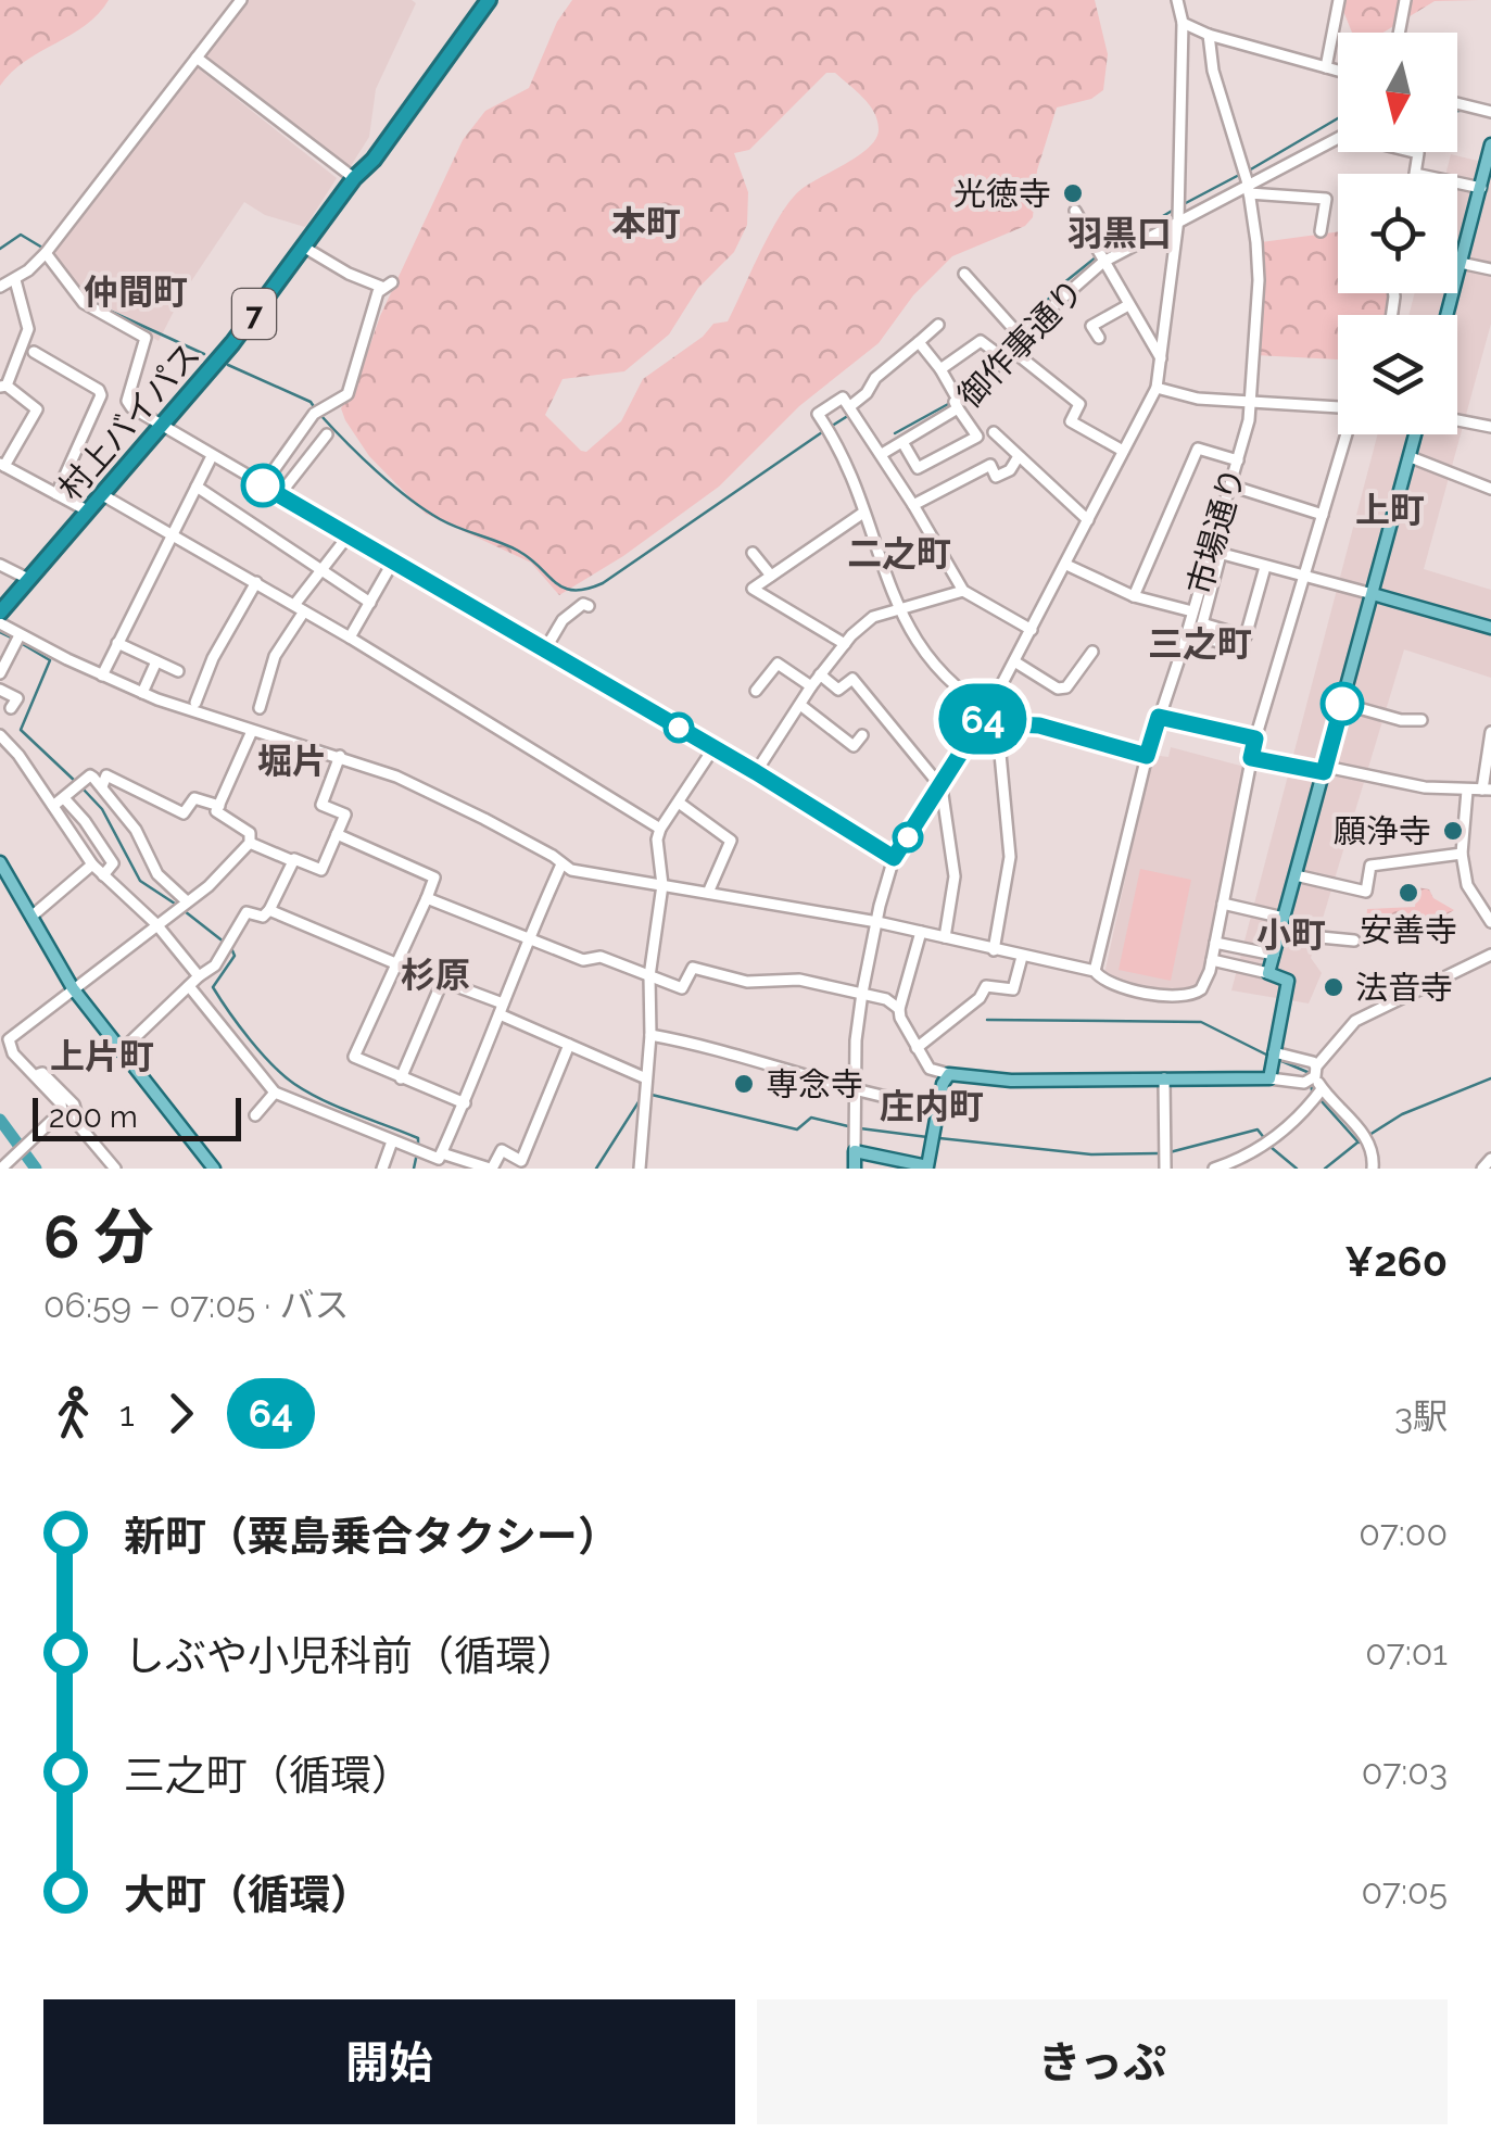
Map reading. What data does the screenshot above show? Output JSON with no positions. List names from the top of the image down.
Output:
{
  "streets": {
    "highway": ["7", "村上バイパス"],
    "street": ["御作事通り", "市場通り"]
  },
  "crossings": [
    ["御作事通り", "市場通り"]
  ],
  "districts": [
    "本町",
    "羽黒口",
    "仲間町",
    "上町",
    "二之町",
    "三之町",
    "堀片",
    "小町",
    "杉原",
    "上片町",
    "庄内町"
  ],
  "places": [
    "光徳寺",
    "願浄寺",
    "安善寺",
    "法音寺",
    "専念寺"
  ],
  "lines": ["bus line 64"],
  "scale_bar": "200 m",
  "north": "bottom",
  "page": {
    "on_map": "64",
    "scale": "200 m",
    "heading": ["6 分", "06:59 – 07:05 · バス", "¥260"],
    "legs": ["1", "64", "3駅"],
    "list": [
      {
        "name": "新町（粟島乗合タクシー）",
        "value": "07:00"
      },
      {
        "name": "しぶや小児科前（循環）",
        "value": "07:01"
      },
      {
        "name": "三之町（循環）",
        "value": "07:03"
      },
      {
        "name": "大町（循環）",
        "value": "07:05"
      }
    ],
    "buttons": ["開始", "きっぷ"]
  }
}
